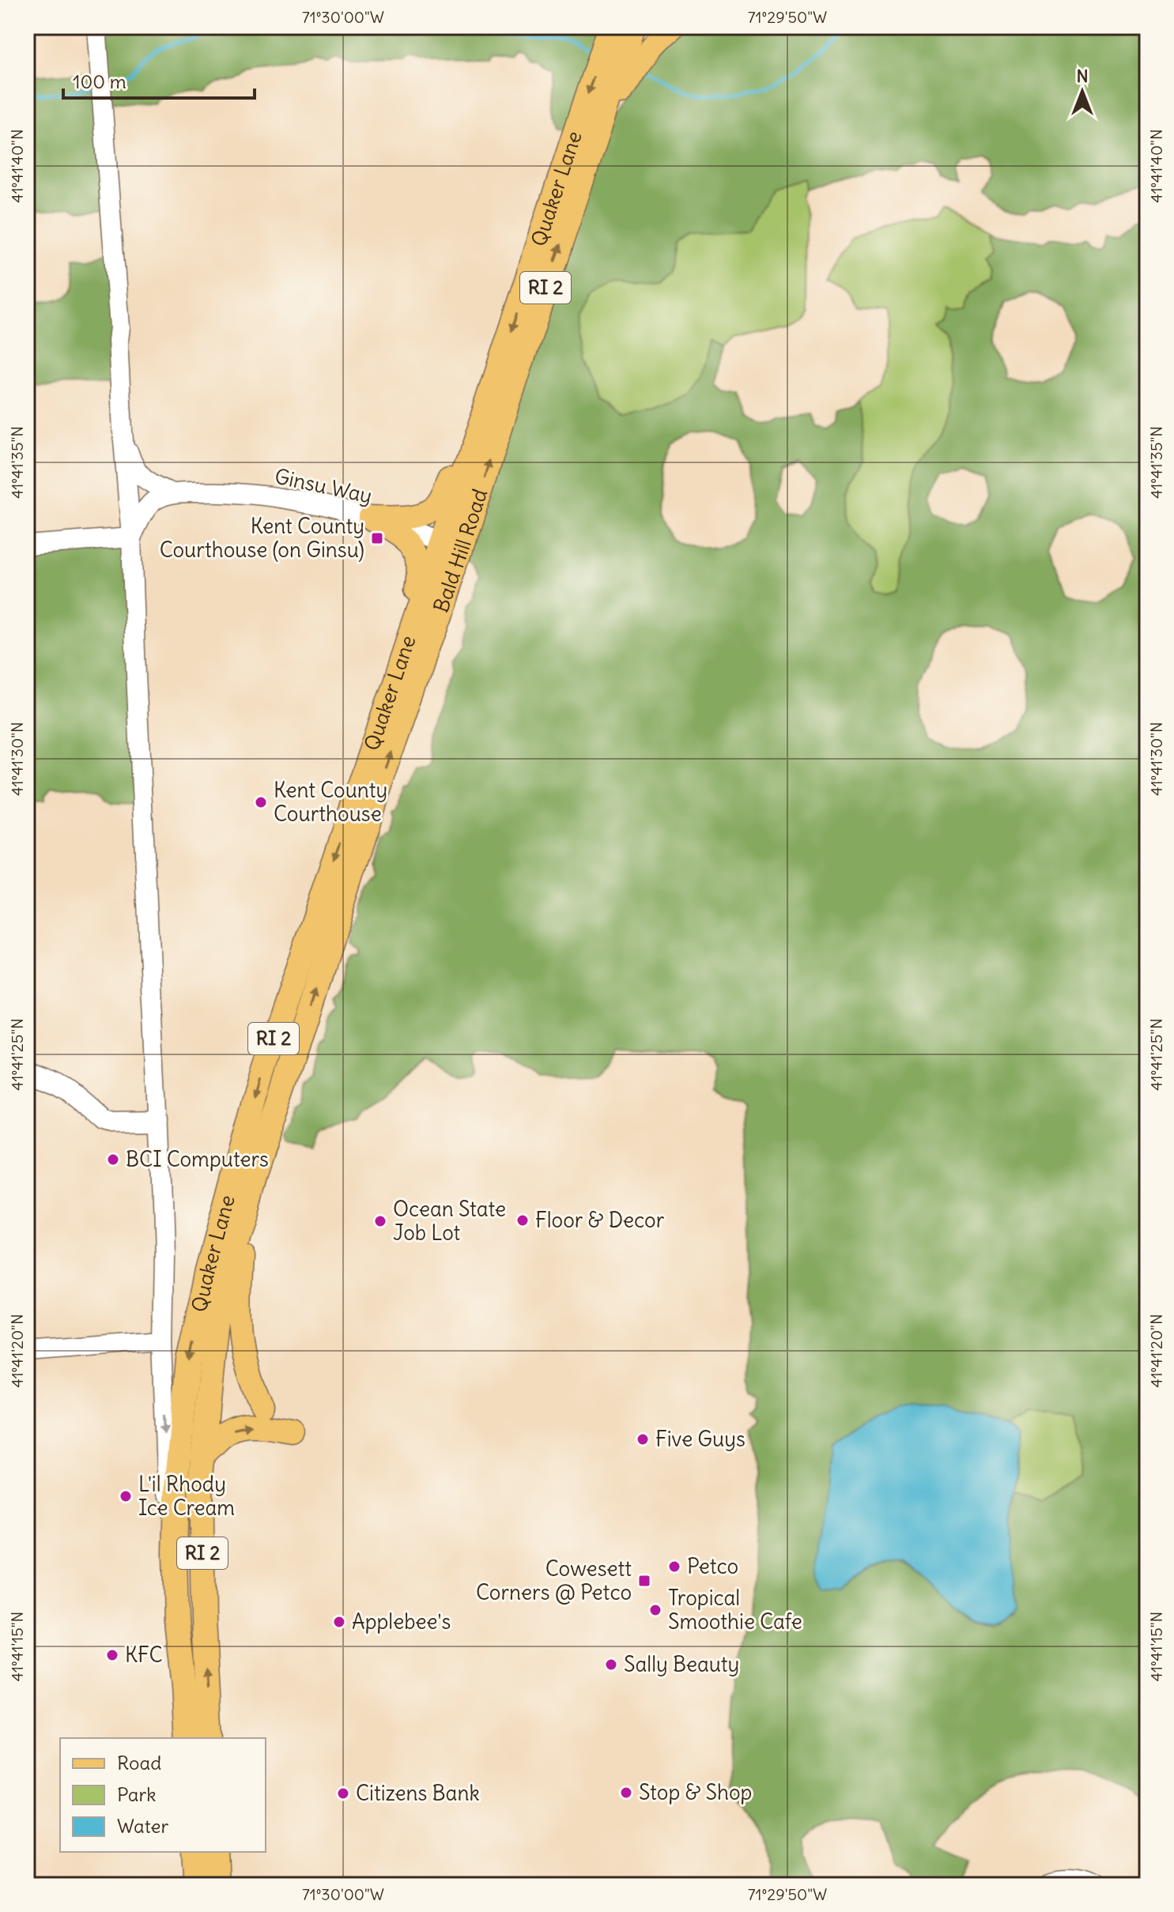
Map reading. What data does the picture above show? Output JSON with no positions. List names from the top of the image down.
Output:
{
  "streets": {
    "main road": ["Quaker Lane", "RI 2", "Bald Hill Road"],
    "street": ["Ginsu Way"]
  },
  "crossings": [
    ["Quaker Lane", "Ginsu Way"],
    ["Quaker Lane", "Bald Hill Road"],
    ["RI 2", "Bald Hill Road"],
    ["Ginsu Way", "Bald Hill Road"]
  ],
  "one_way": ["Bald Hill Road"],
  "places": {
    "transit": ["Kent County Courthouse (on Ginsu)", "Cowesett Corners @ Petco"],
    "other": [
      "Kent County Courthouse",
      "BCI Computers",
      "Floor & Decor",
      "Ocean State Job Lot",
      "Five Guys",
      "L'il Rhody Ice Cream",
      "Petco",
      "Tropical Smoothie Cafe",
      "Applebee's",
      "KFC",
      "Sally Beauty",
      "Stop & Shop",
      "Citizens Bank"
    ]
  },
  "legend": ["Road", "Park", "Water"],
  "scale_bar": "100 m",
  "north": "top",
  "coordinates": [
    "71°30'00\"W",
    "71°29'50\"W",
    "41°41'40\"N",
    "41°41'35\"N",
    "41°41'30\"N",
    "41°41'25\"N",
    "41°41'20\"N",
    "41°41'15\"N"
  ]
}
